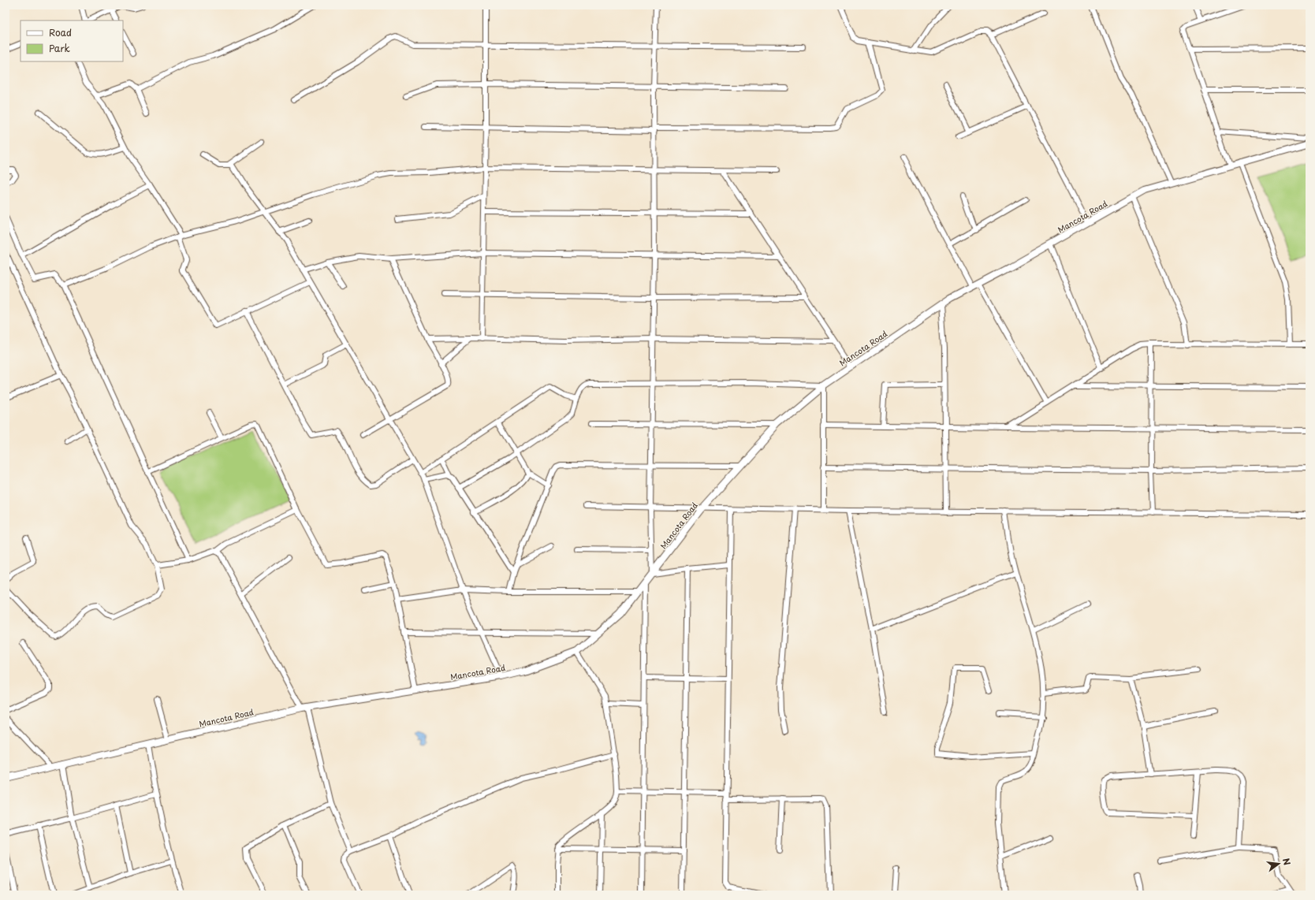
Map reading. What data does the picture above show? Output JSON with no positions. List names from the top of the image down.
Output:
{
  "streets": {
    "main road": ["Mancota Road"]
  },
  "legend": ["Road", "Park"],
  "north": "right"
}
